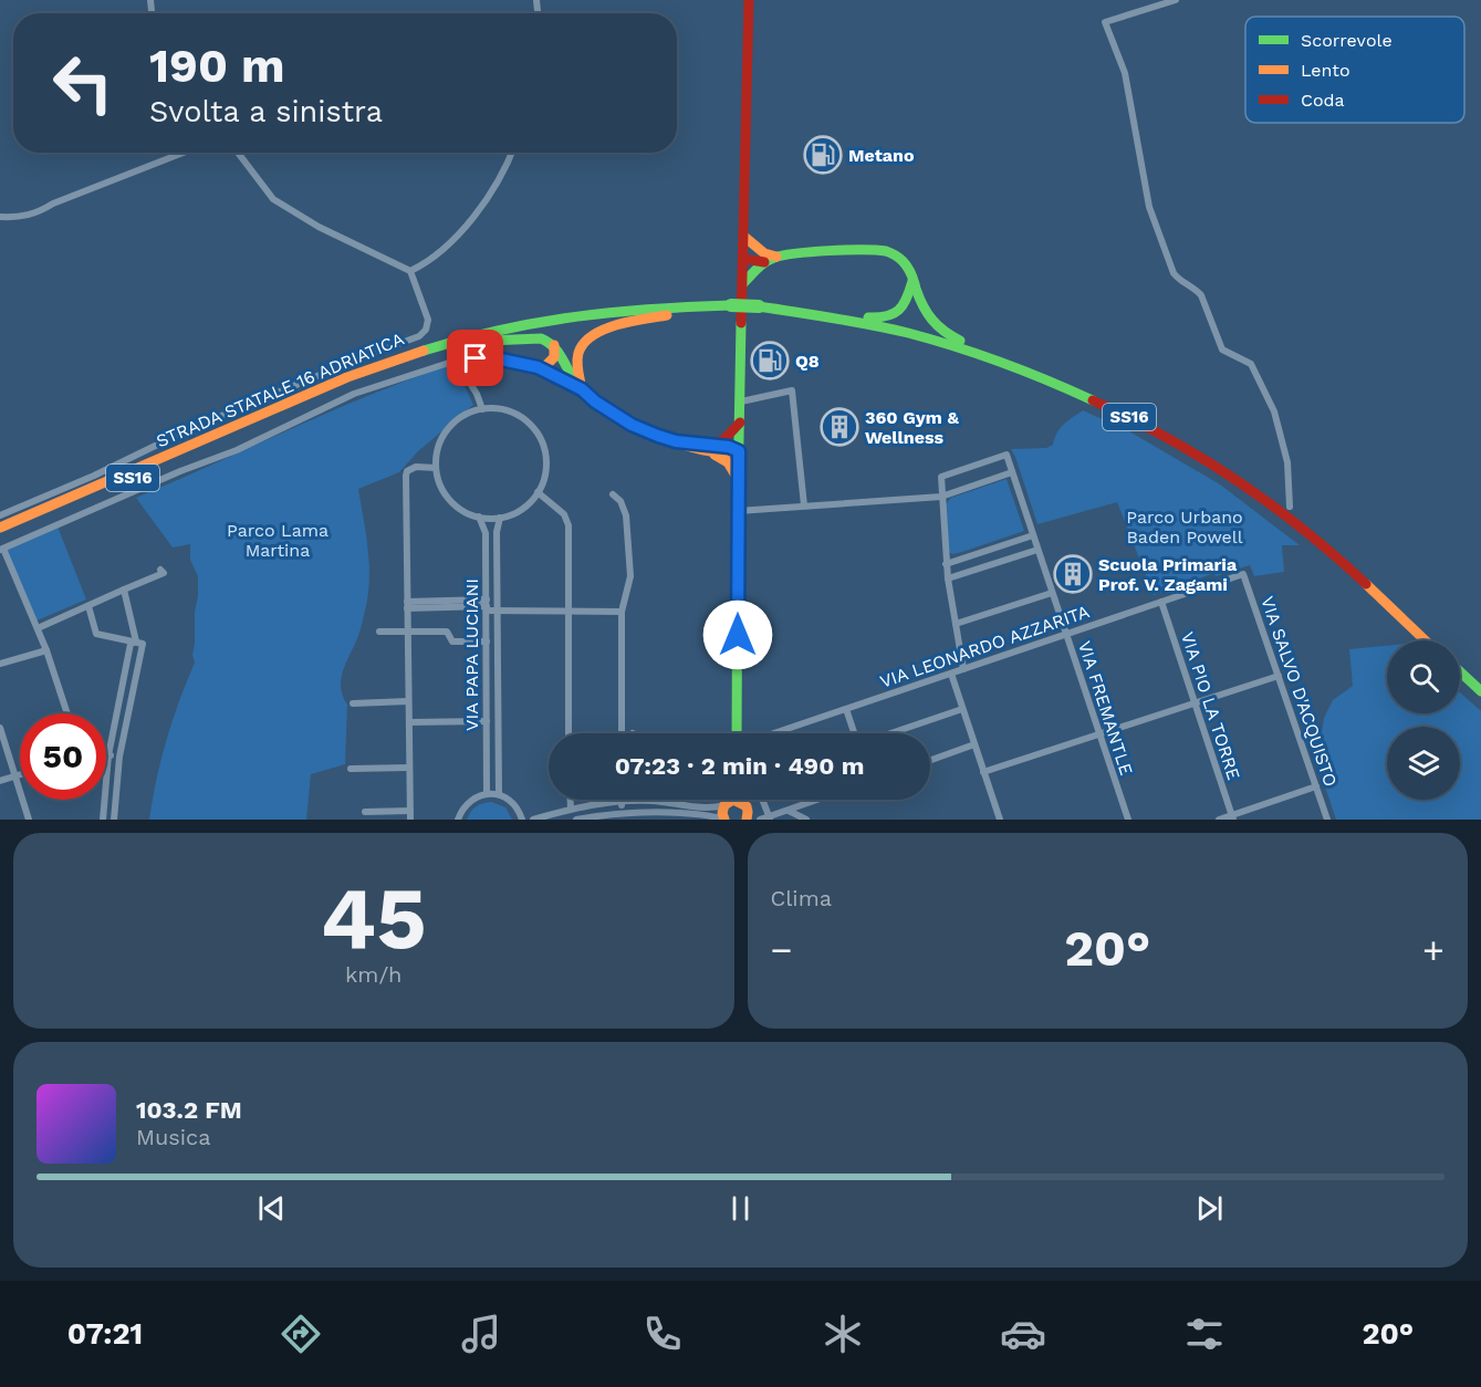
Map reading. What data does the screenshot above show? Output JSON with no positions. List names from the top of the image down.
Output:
{
  "streets": {
    "main road": ["STRADA STATALE 16 ADRIATICA", "SS16"],
    "street": [
      "VIA LEONARDO AZZARITA",
      "VIA PAPA LUCIANI",
      "VIA SALVO D'ACQUISTO",
      "VIA PIO LA TORRE",
      "VIA FREMANTLE"
    ]
  },
  "crossings": [
    ["VIA LEONARDO AZZARITA", "VIA SALVO D'ACQUISTO"],
    ["VIA LEONARDO AZZARITA", "VIA PIO LA TORRE"],
    ["VIA LEONARDO AZZARITA", "VIA FREMANTLE"]
  ],
  "parks": ["Parco Urbano Baden Powell", "Parco Lama Martina"],
  "places": {
    "fuel station": ["Metano", "Q8"],
    "building": ["360 Gym & Wellness", "Scuola Primaria Prof. V. Zagami"]
  },
  "legend": ["Scorrevole", "Lento", "Coda"],
  "page": {
    "turn": ["190 m", "Svolta a sinistra"],
    "limit": "50",
    "trip": "07:23 · 2 min · 490 m",
    "tile": [
      ["45", "km/h"],
      "Clima"
    ],
    "heat": ["−", "20°", "+"],
    "song": ["103.2 FM", "Musica"],
    "tabs": ["07:21", "20°"]
  }
}
